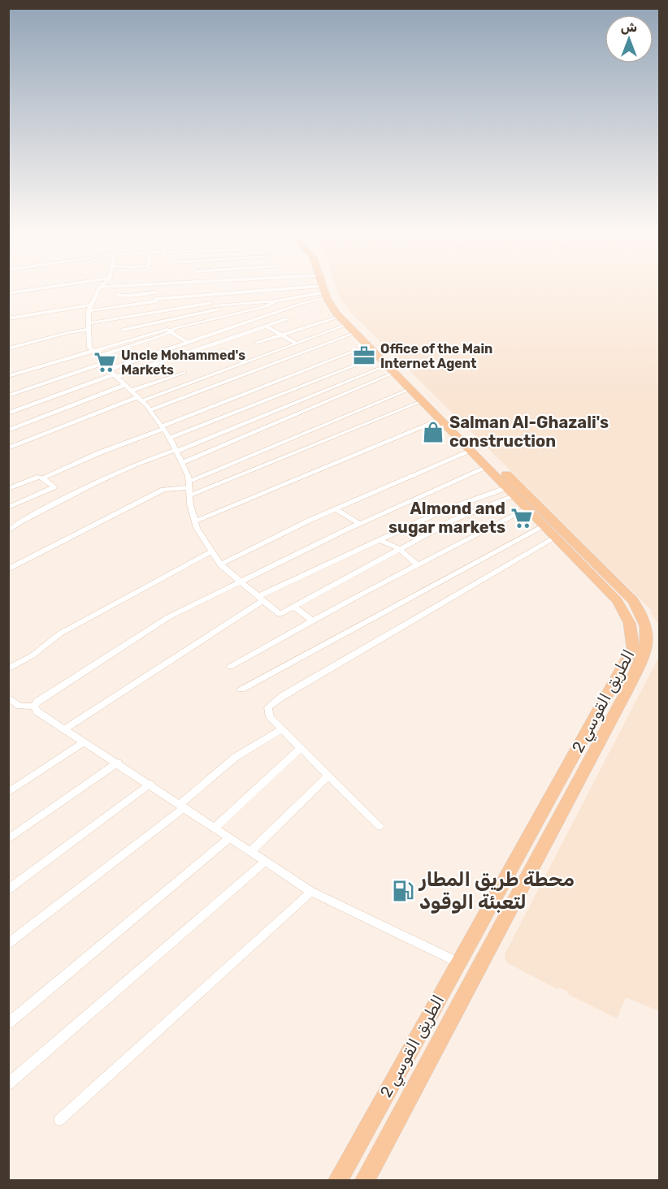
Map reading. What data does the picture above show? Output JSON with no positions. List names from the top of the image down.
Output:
{
  "streets": {
    "highway": ["الطريق القوسي 2"]
  },
  "places": {
    "office": ["Office of the Main Internet Agent"],
    "supermarket": ["Uncle Mohammed's Markets", "Almond and sugar markets"],
    "shop": ["Salman Al-Ghazali's construction"],
    "fuel station": ["محطة طريق المطار لتعبئة الوقود"]
  },
  "north": "top"
}
